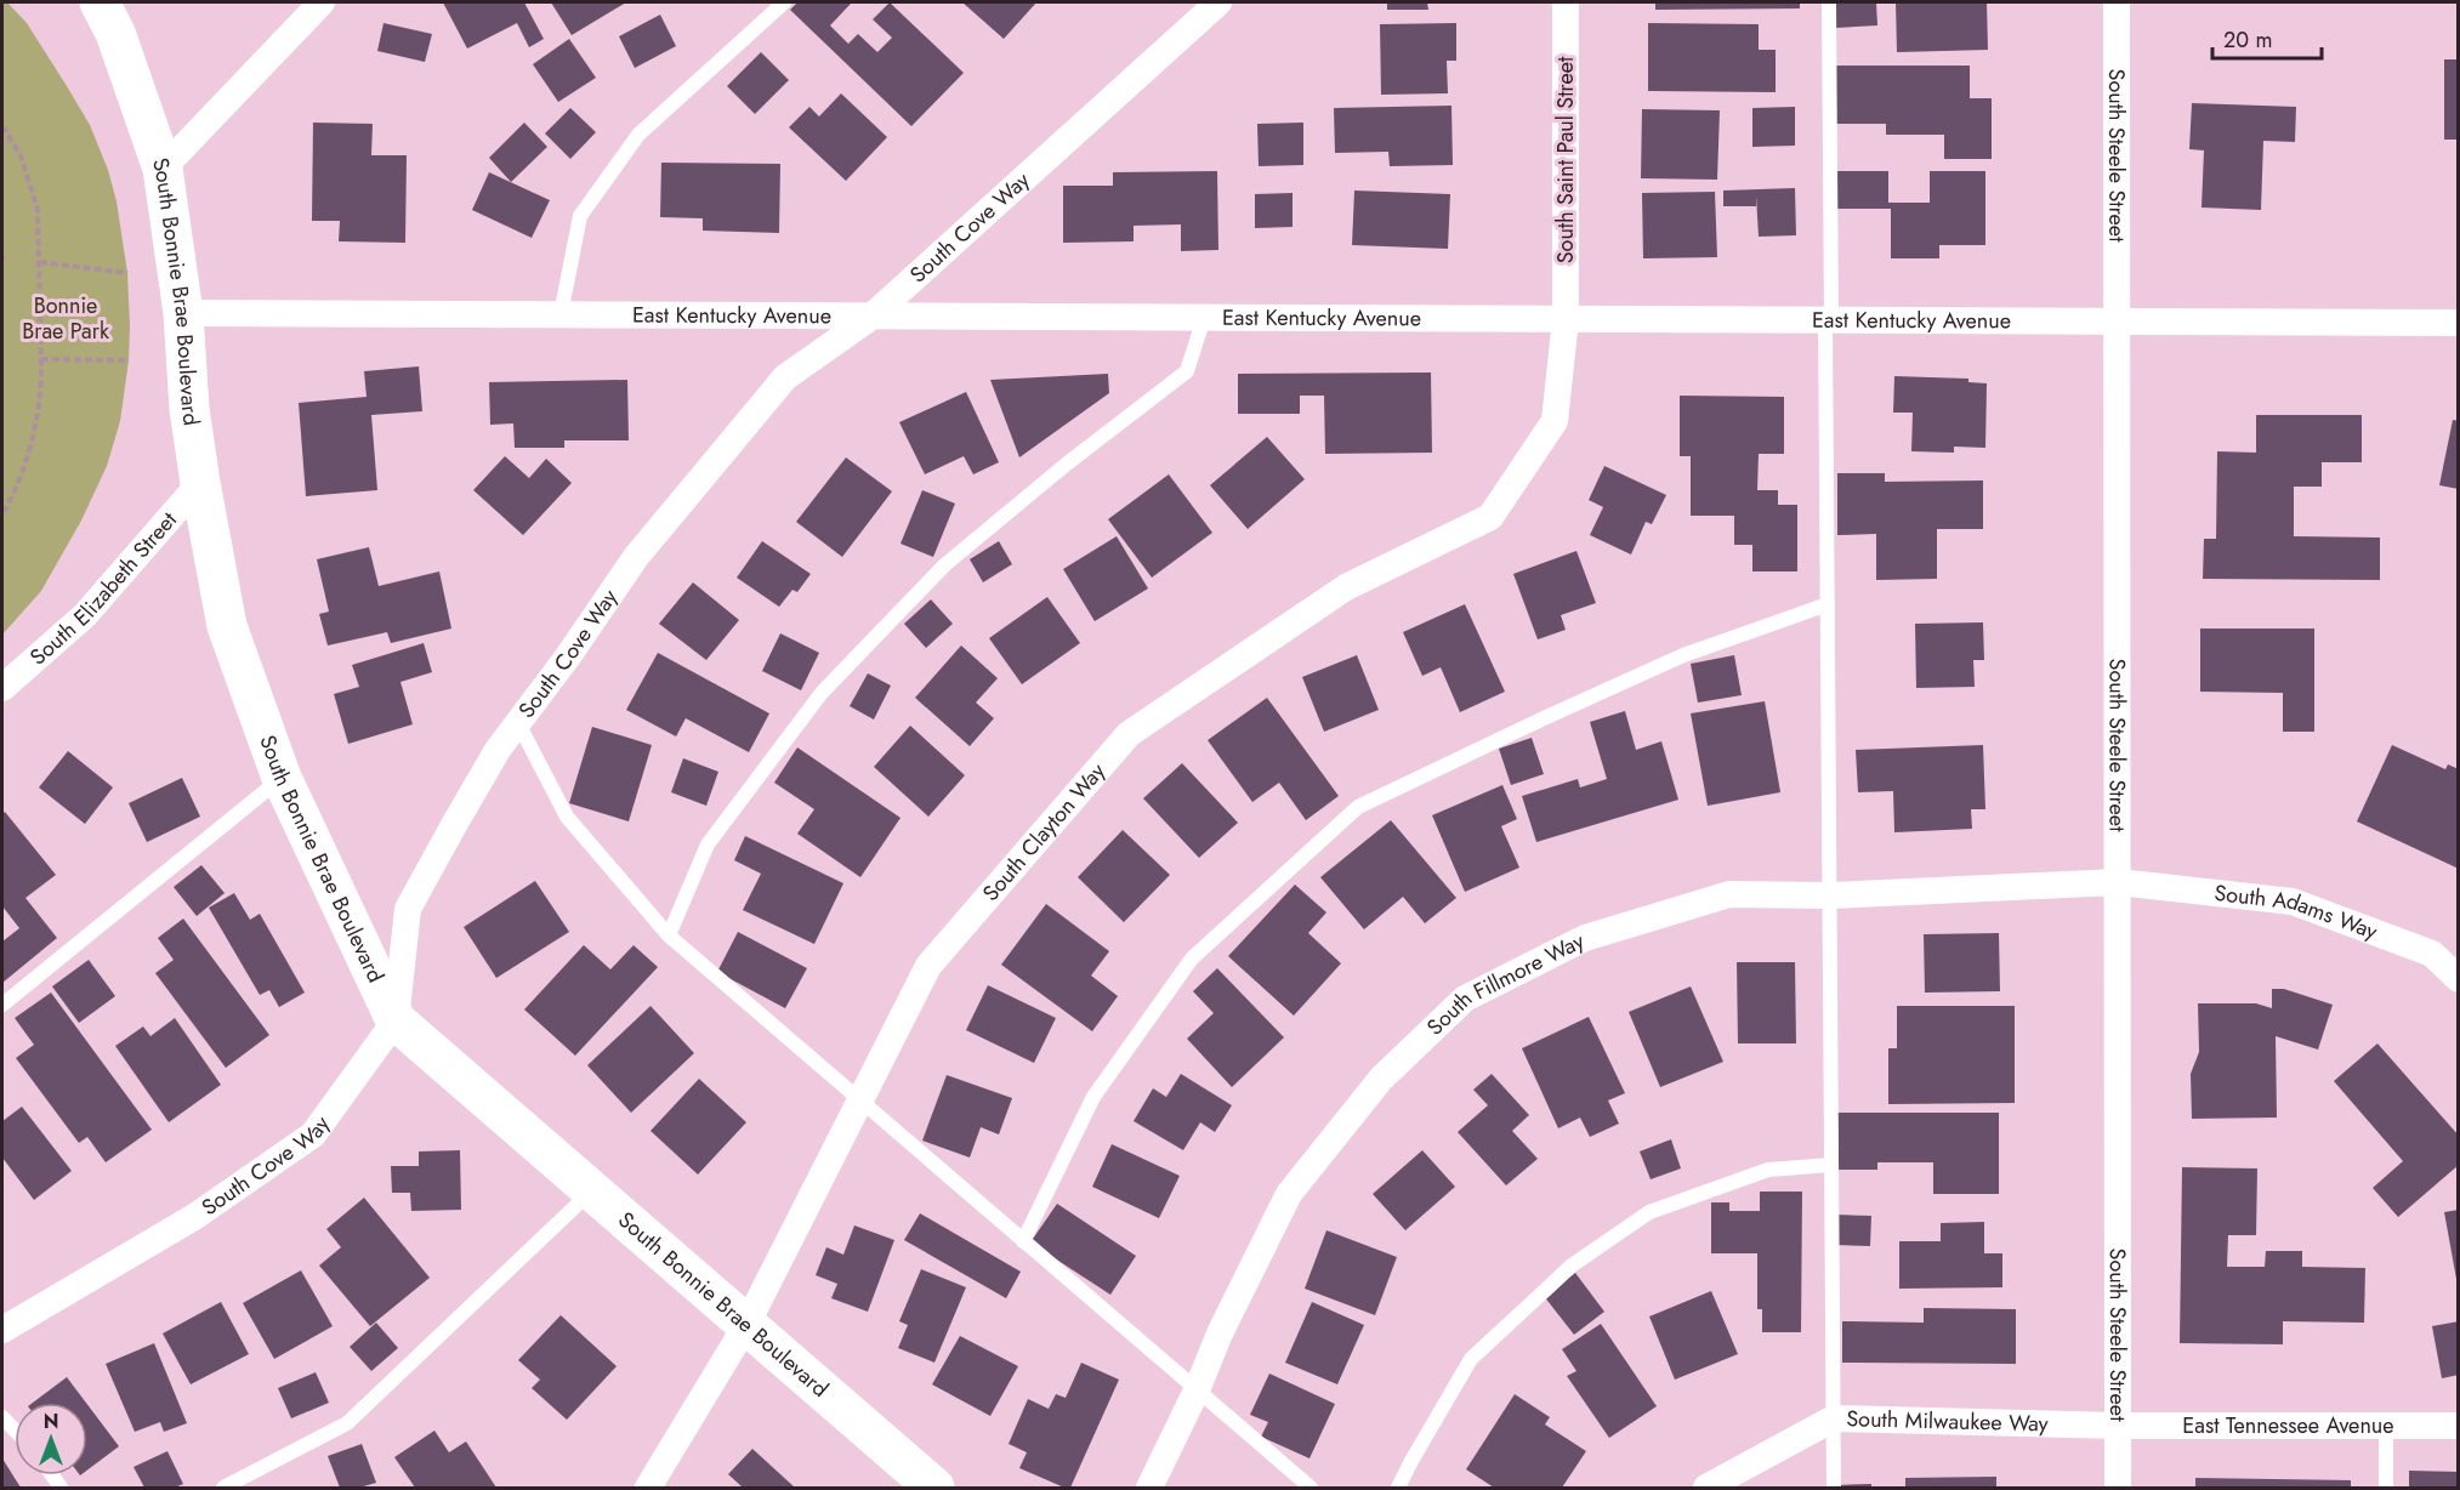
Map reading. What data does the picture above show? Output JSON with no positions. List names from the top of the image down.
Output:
{
  "streets": {
    "street": [
      "South Steele Street",
      "South Saint Paul Street",
      "South Cove Way",
      "South Bonnie Brae Boulevard",
      "East Kentucky Avenue",
      "South Elizabeth Street",
      "South Clayton Way",
      "South Adams Way",
      "South Fillmore Way",
      "South Milwaukee Way",
      "East Tennessee Avenue"
    ]
  },
  "crossings": [
    ["South Steele Street", "East Kentucky Avenue"],
    ["South Steele Street", "South Adams Way"],
    ["South Steele Street", "South Fillmore Way"],
    ["South Steele Street", "South Milwaukee Way"],
    ["South Steele Street", "East Tennessee Avenue"],
    ["South Saint Paul Street", "East Kentucky Avenue"],
    ["South Saint Paul Street", "South Clayton Way"],
    ["South Cove Way", "South Bonnie Brae Boulevard"],
    ["South Cove Way", "East Kentucky Avenue"],
    ["South Bonnie Brae Boulevard", "East Kentucky Avenue"],
    ["South Bonnie Brae Boulevard", "South Elizabeth Street"],
    ["South Bonnie Brae Boulevard", "South Clayton Way"],
    ["East Kentucky Avenue", "South Clayton Way"],
    ["South Adams Way", "South Fillmore Way"],
    ["South Milwaukee Way", "East Tennessee Avenue"]
  ],
  "parks": ["Bonnie Brae Park"],
  "scale_bar": "20 m",
  "north": "top"
}
